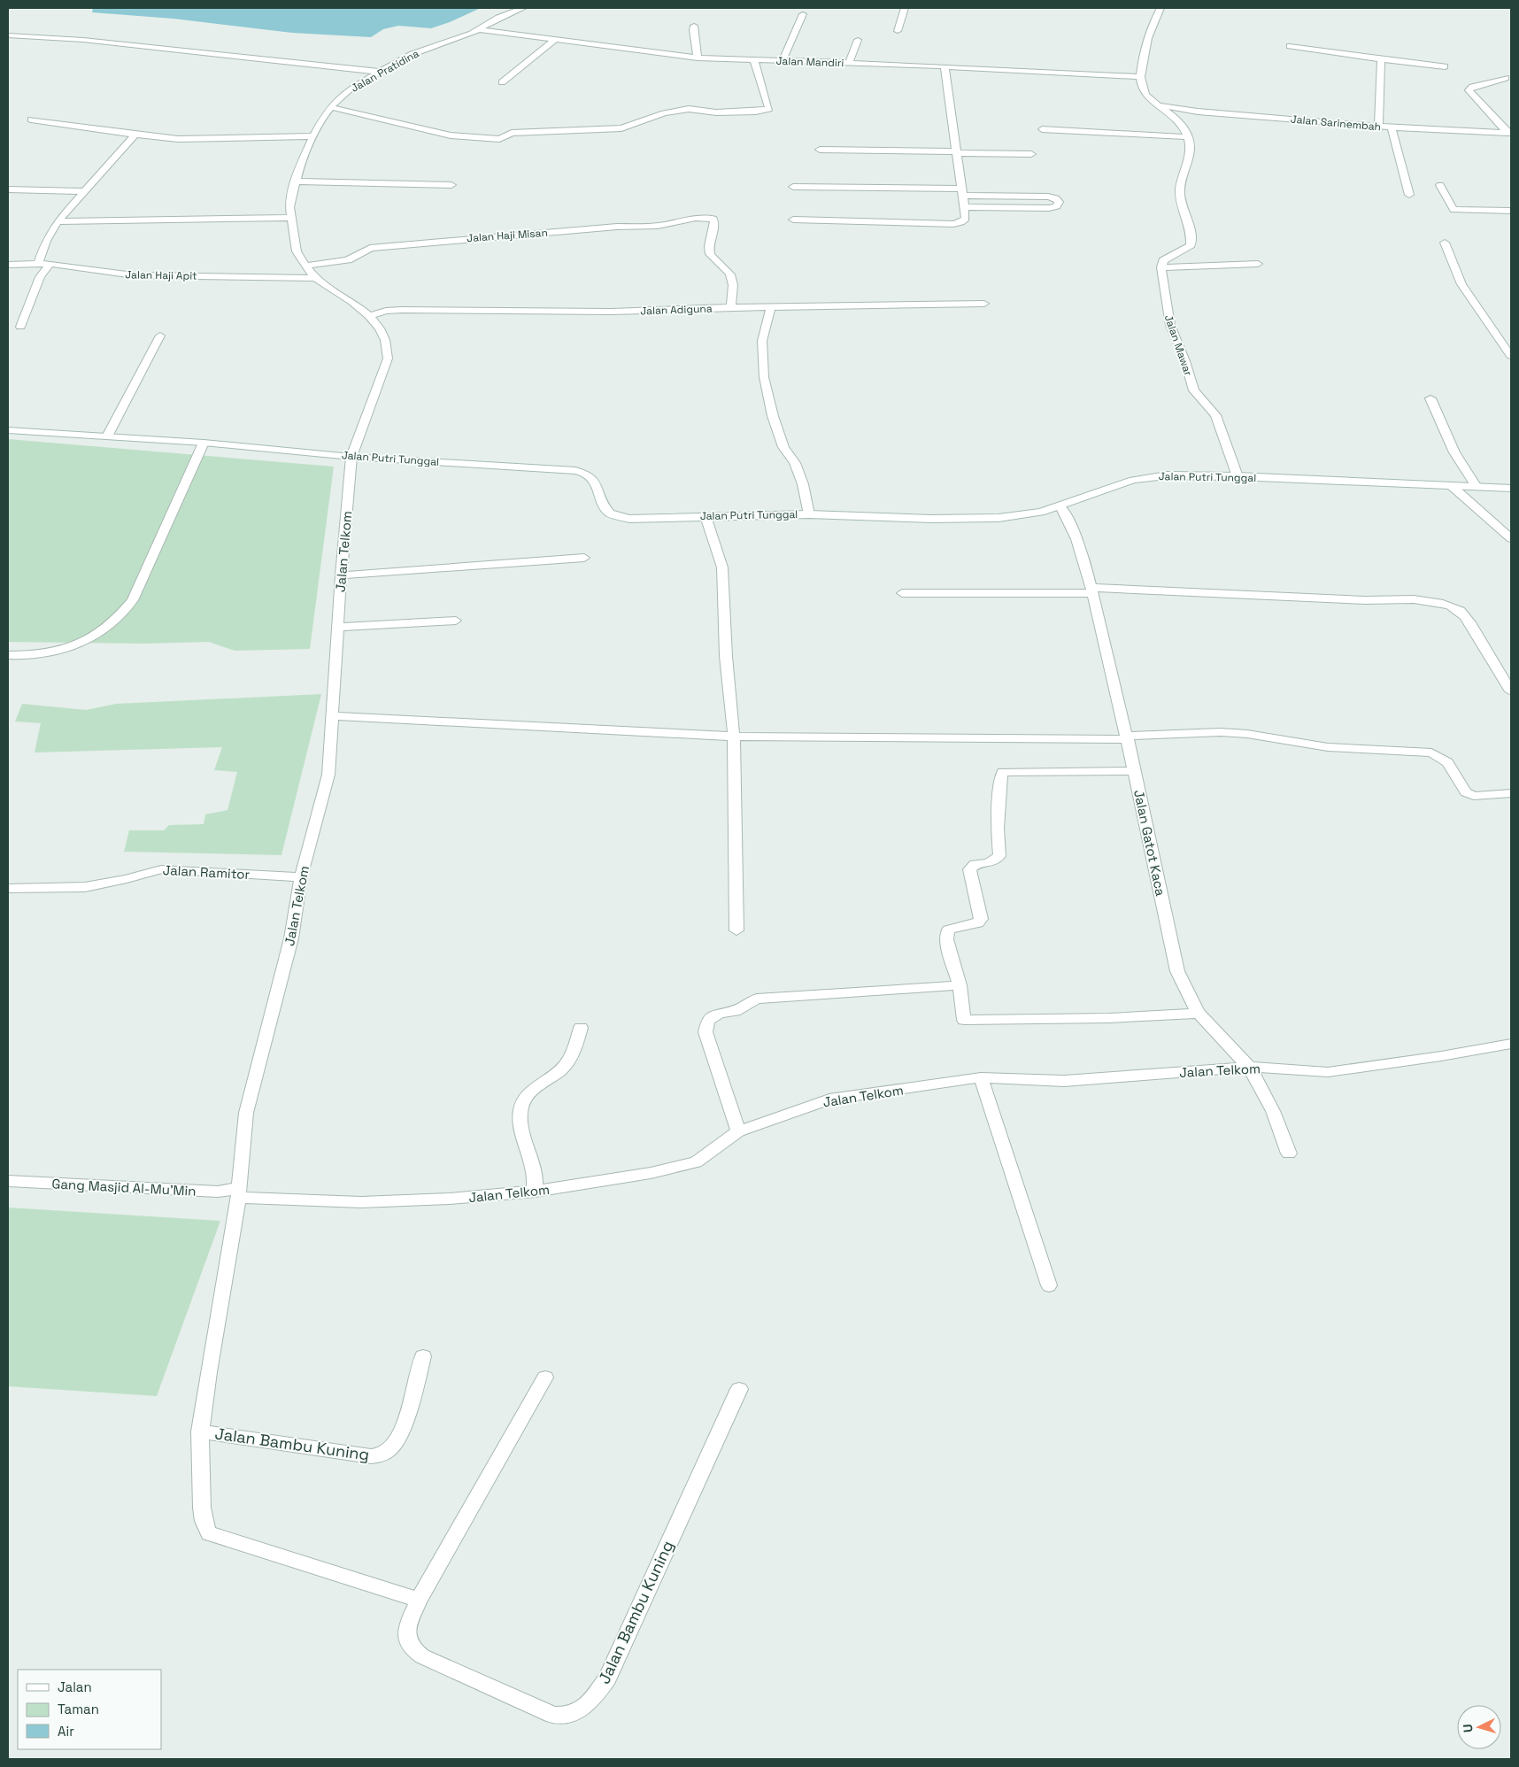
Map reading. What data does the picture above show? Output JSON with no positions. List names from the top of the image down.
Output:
{
  "streets": {
    "street": [
      "Jalan Mandiri",
      "Jalan Pratidina",
      "Jalan Sarinembah",
      "Jalan Haji Misan",
      "Jalan Haji Apit",
      "Jalan Adiguna",
      "Jalan Mawar",
      "Jalan Putri Tunggal",
      "Jalan Telkom",
      "Jalan Gatot Kaca",
      "Jalan Ramitor",
      "Gang Masjid Al-Mu'Min",
      "Jalan Bambu Kuning"
    ]
  },
  "crossings": [
    ["Jalan Mandiri", "Jalan Pratidina"],
    ["Jalan Pratidina", "Jalan Haji Misan"],
    ["Jalan Pratidina", "Jalan Haji Apit"],
    ["Jalan Pratidina", "Jalan Adiguna"],
    ["Jalan Pratidina", "Jalan Putri Tunggal"],
    ["Jalan Pratidina", "Jalan Telkom"],
    ["Jalan Haji Misan", "Jalan Adiguna"],
    ["Jalan Mawar", "Jalan Putri Tunggal"],
    ["Jalan Putri Tunggal", "Jalan Telkom"],
    ["Jalan Putri Tunggal", "Jalan Gatot Kaca"],
    ["Jalan Telkom", "Jalan Gatot Kaca"],
    ["Jalan Telkom", "Jalan Ramitor"],
    ["Jalan Telkom", "Gang Masjid Al-Mu'Min"],
    ["Jalan Telkom", "Jalan Bambu Kuning"],
    ["Gang Masjid Al-Mu'Min", "Jalan Bambu Kuning"]
  ],
  "legend": ["Jalan", "Taman", "Air"],
  "north": "left"
}
